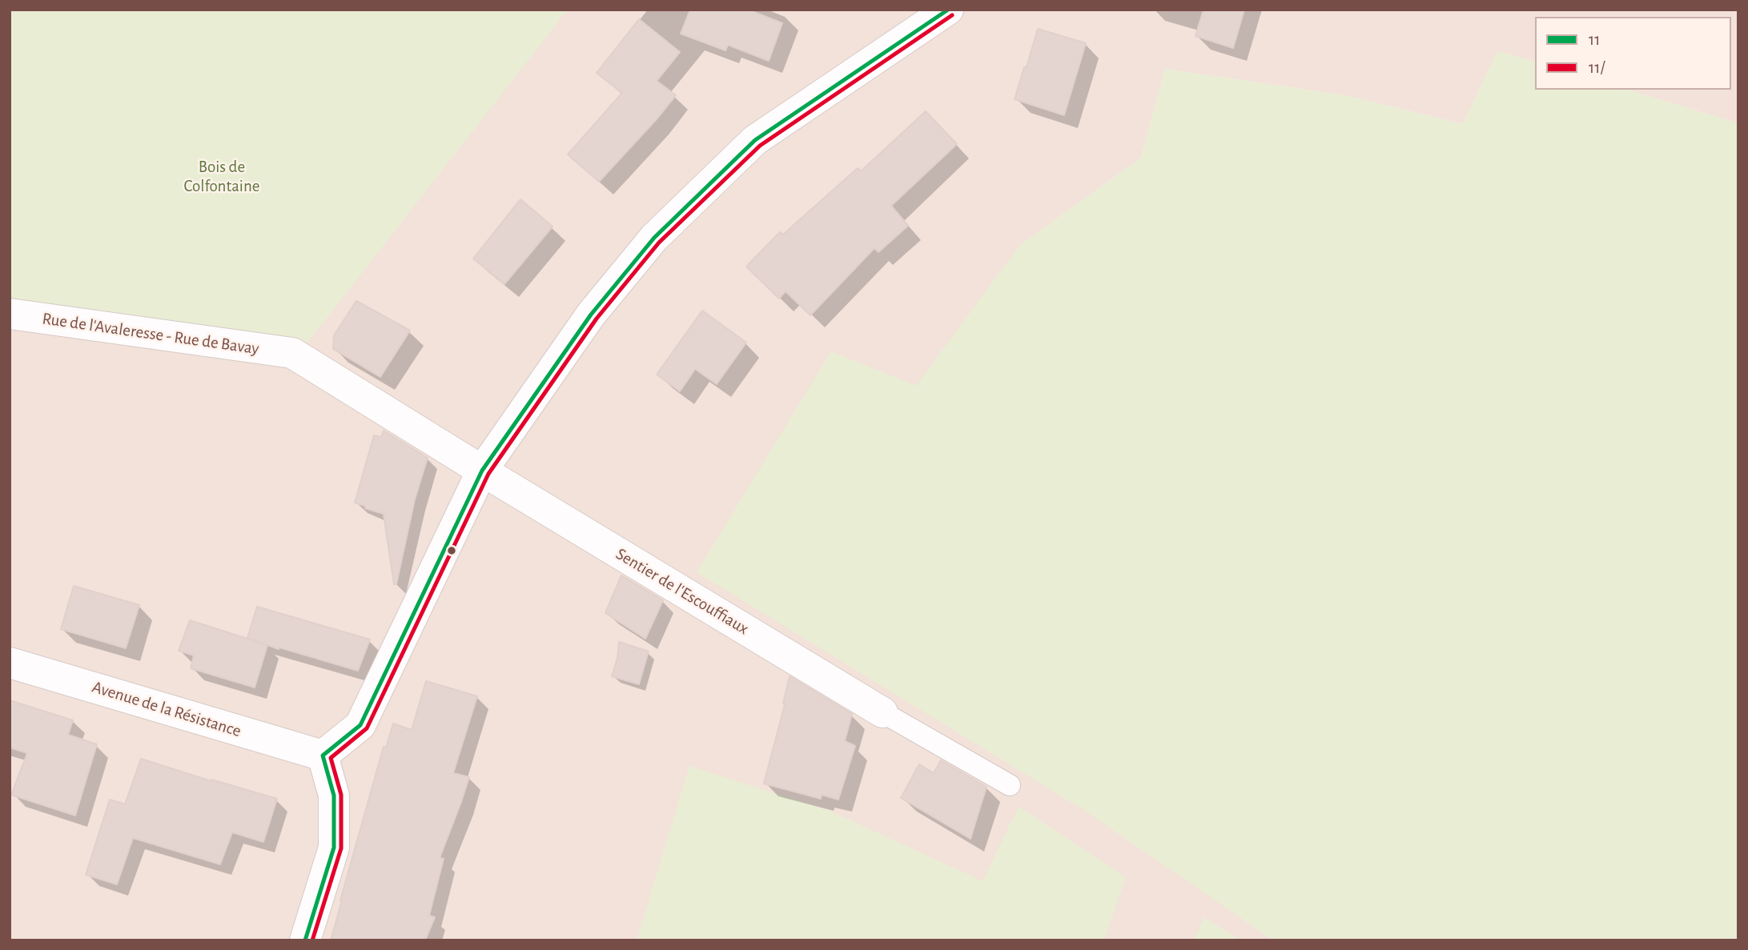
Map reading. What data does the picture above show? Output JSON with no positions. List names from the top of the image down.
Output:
{
  "streets": {
    "street": ["Rue de l'Avaleresse - Rue de Bavay", "Sentier de l'Escouffiaux", "Avenue de la Résistance"]
  },
  "crossings": [
    ["Rue de l'Avaleresse - Rue de Bavay", "Sentier de l'Escouffiaux"]
  ],
  "parks": ["Bois de Colfontaine"],
  "lines": ["transit line 11", "transit line 11/"],
  "legend": ["11", "11/"]
}
